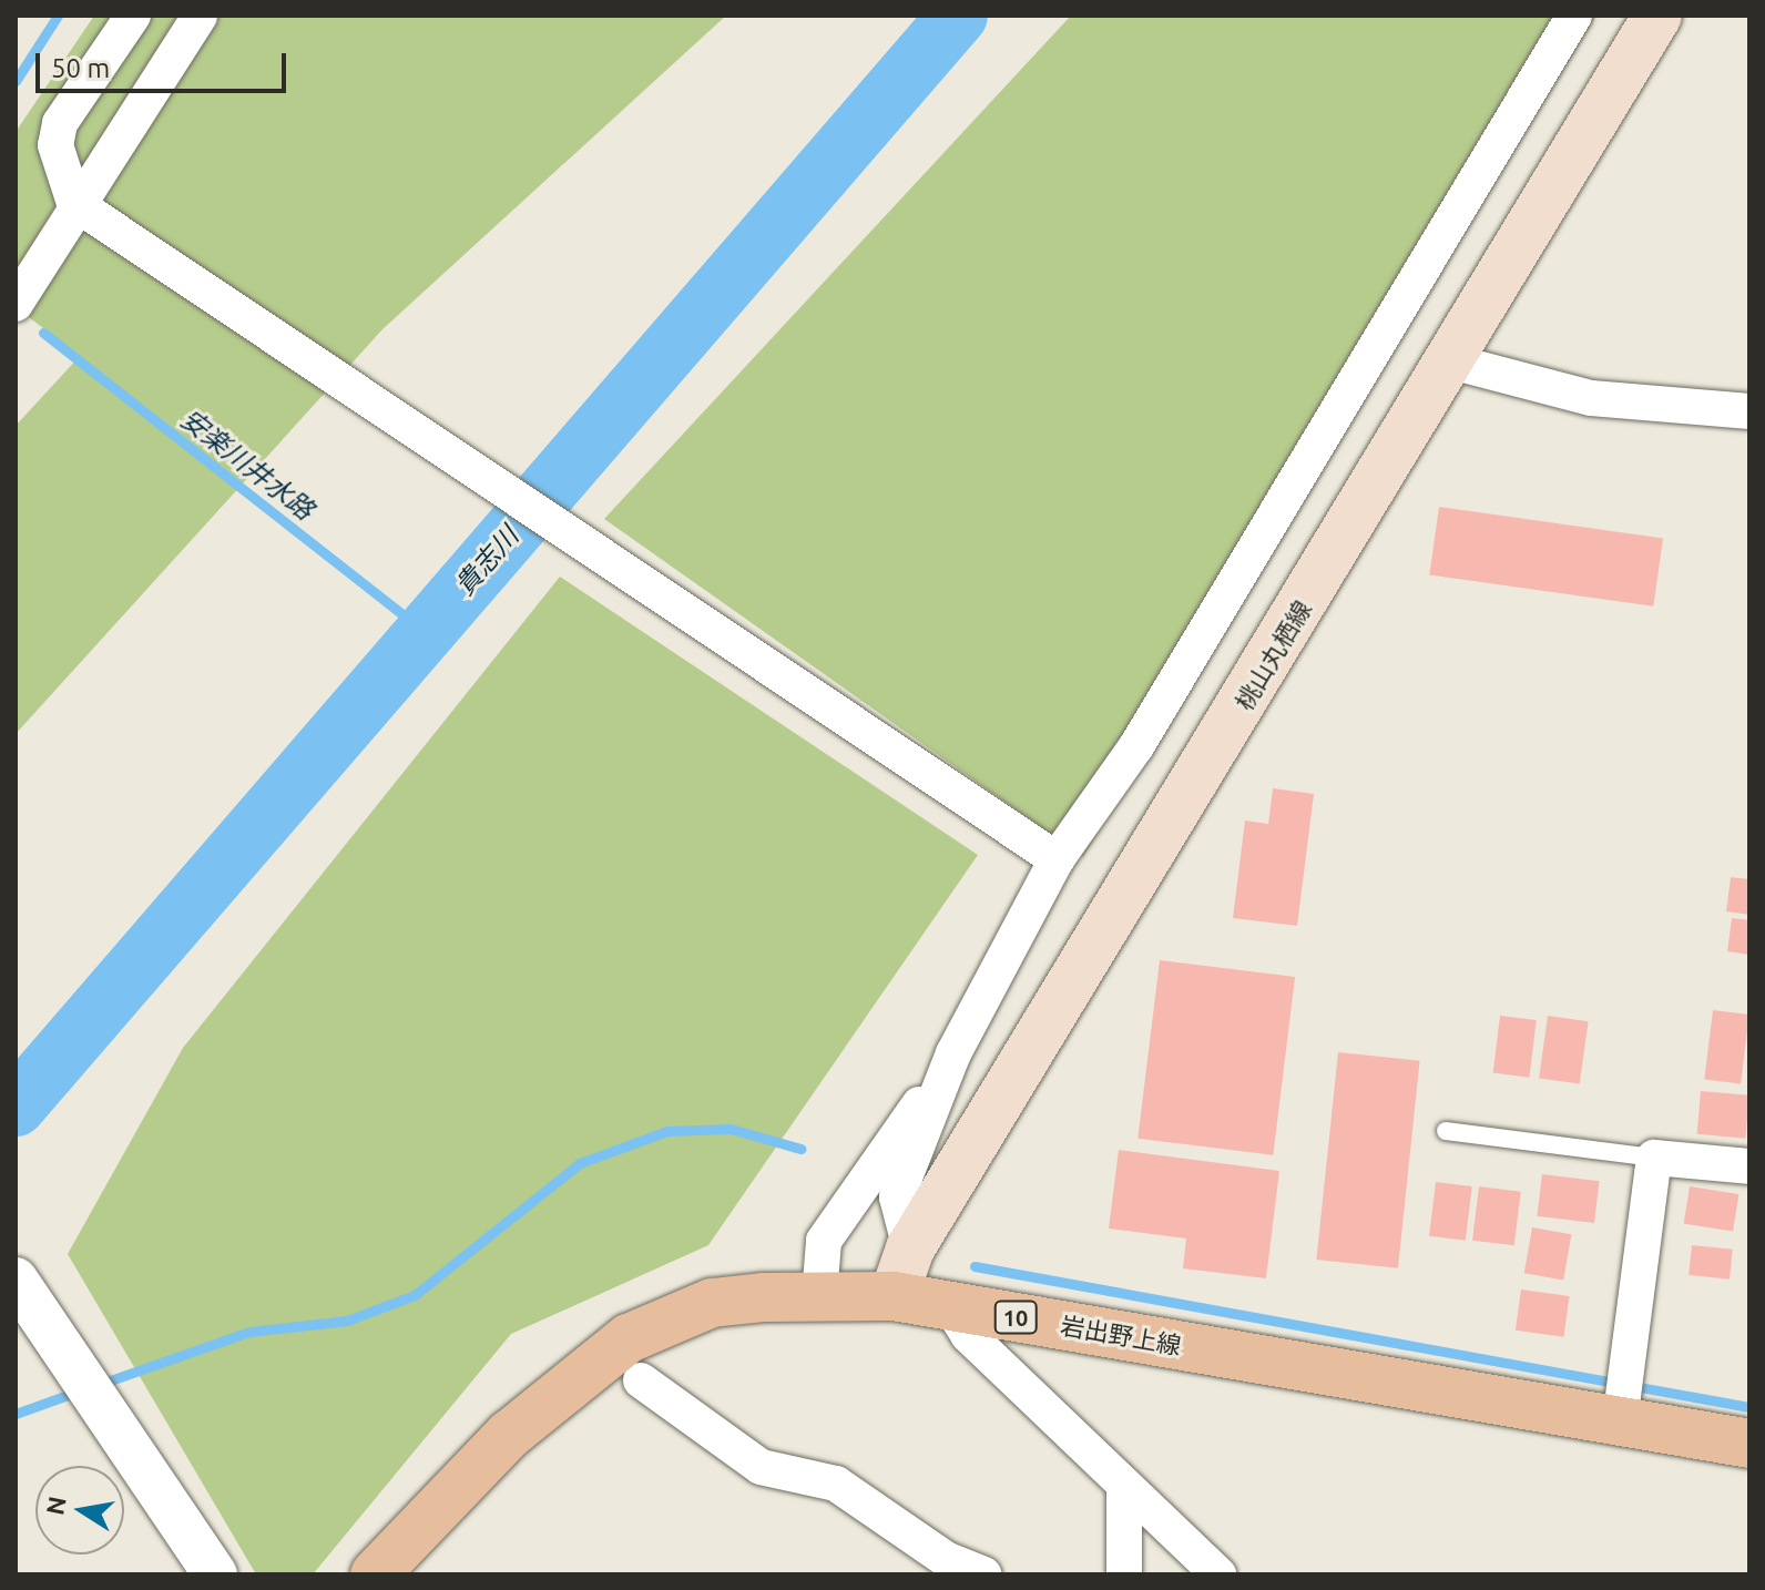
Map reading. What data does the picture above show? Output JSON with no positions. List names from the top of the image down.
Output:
{
  "streets": {
    "main road": ["桃山丸栖線", "10", "岩出野上線"]
  },
  "crossings": [
    ["桃山丸栖線", "岩出野上線"]
  ],
  "water": ["安楽川井水路", "貴志川"],
  "scale_bar": "50 m",
  "north": "left"
}
